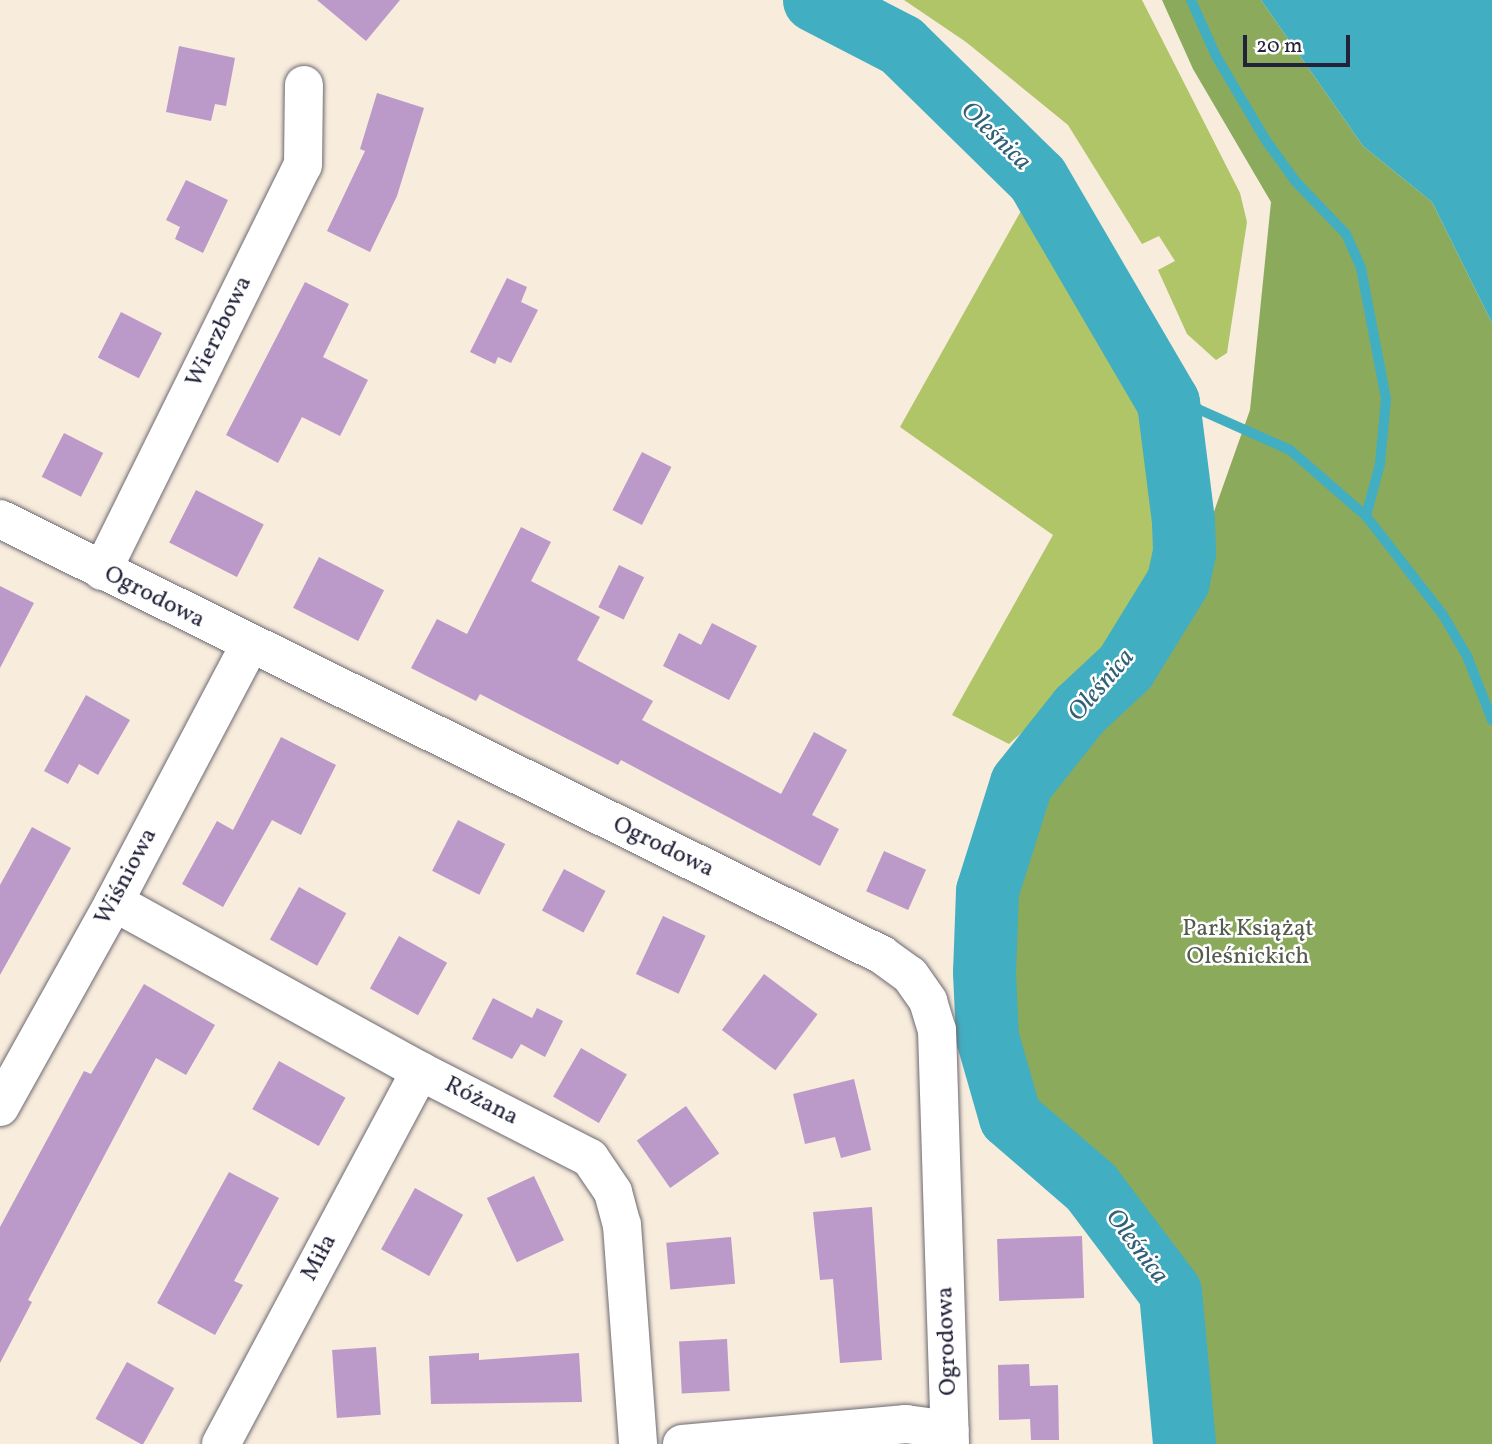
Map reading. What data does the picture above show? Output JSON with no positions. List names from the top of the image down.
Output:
{
  "streets": {
    "street": [
      "Wierzbowa",
      "Ogrodowa",
      "Wiśniowa",
      "Różana",
      "Miła"
    ]
  },
  "crossings": [
    ["Wierzbowa", "Ogrodowa"],
    ["Ogrodowa", "Wiśniowa"],
    ["Wiśniowa", "Różana"],
    ["Różana", "Miła"]
  ],
  "water": ["Oleśnica"],
  "parks": ["Park Książąt Oleśnickich"],
  "scale_bar": "20 m"
}
